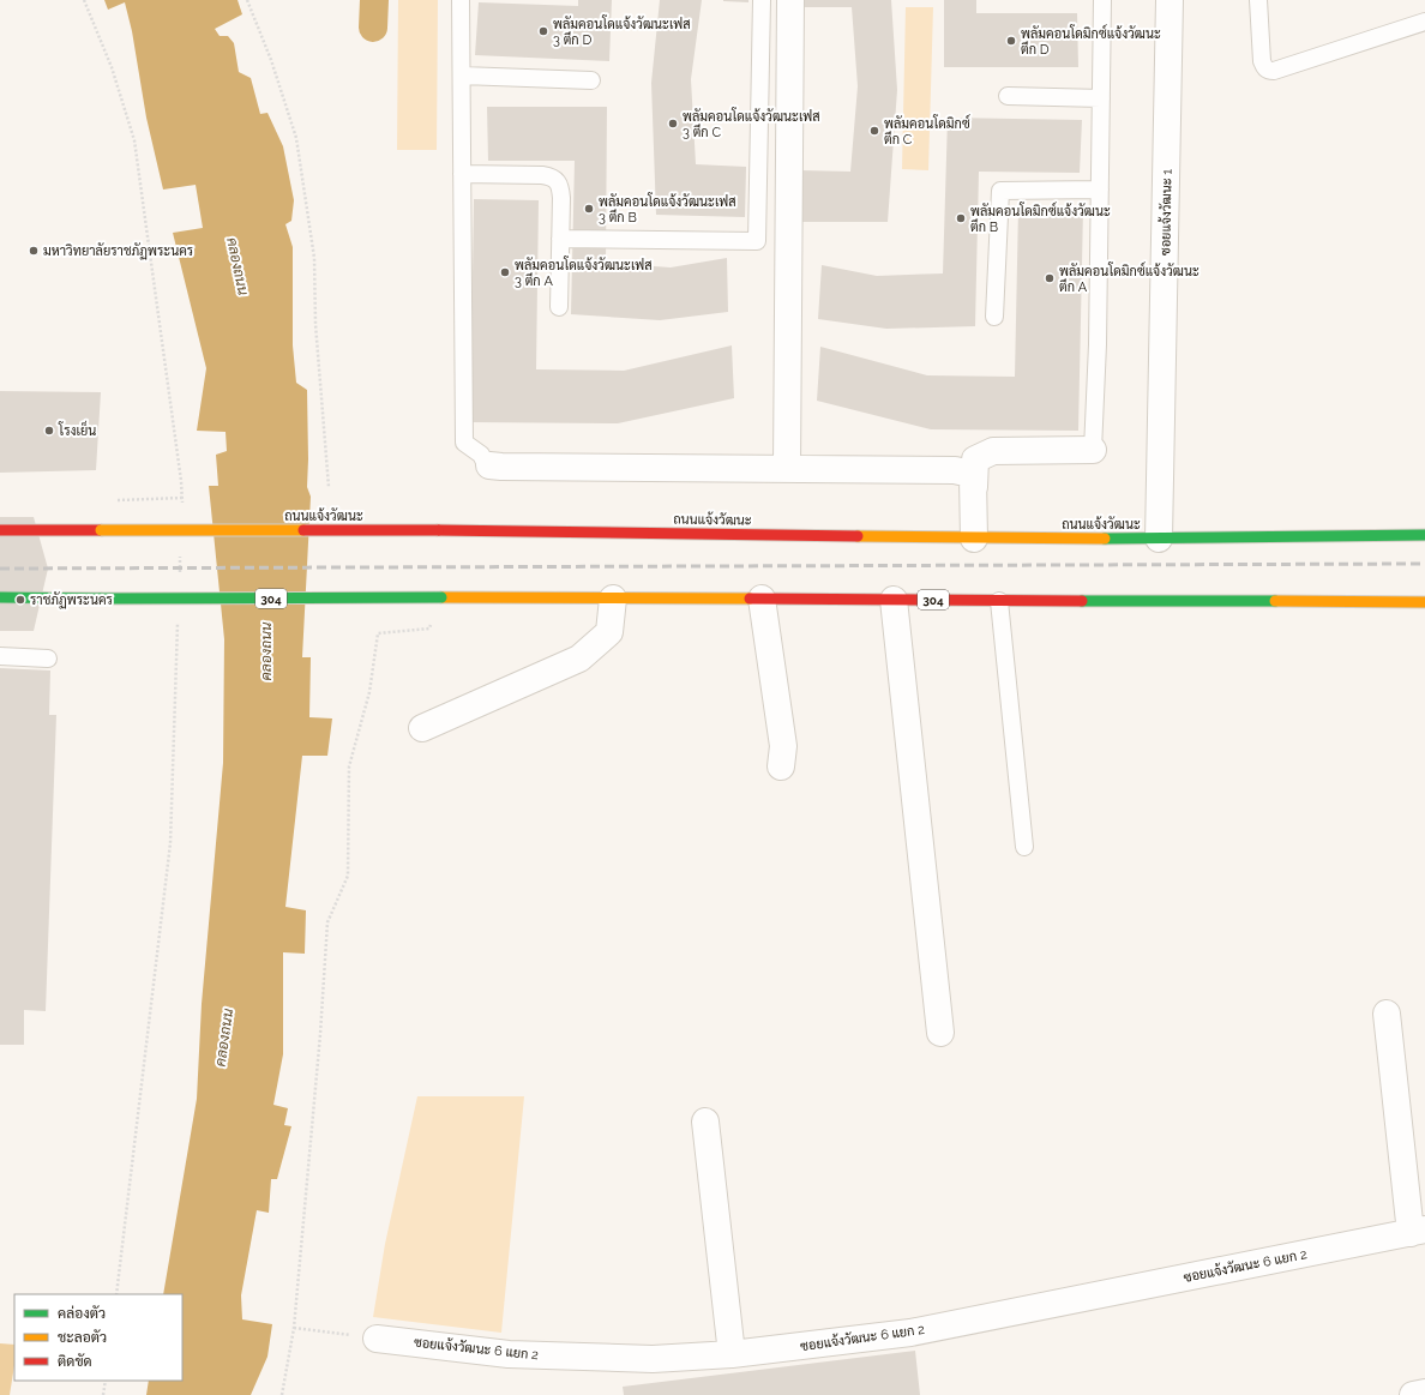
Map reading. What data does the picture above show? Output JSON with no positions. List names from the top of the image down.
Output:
{
  "streets": {
    "main road": ["ถนนแจ้งวัฒนะ", "304"],
    "street": ["ซอยแจ้งวัฒนะ 1", "ซอยแจ้งวัฒนะ 6 แยก 2"]
  },
  "crossings": [
    ["ซอยแจ้งวัฒนะ 1", "ถนนแจ้งวัฒนะ"]
  ],
  "water": ["คลองถนน"],
  "places": [
    "พลัมคอนโดแจ้งวัฒนะเฟส 3 ตึก D",
    "พลัมคอนโดมิกซ์แจ้งวัฒนะ ตึก D",
    "พลัมคอนโดแจ้งวัฒนะเฟส 3 ตึก C",
    "พลัมคอนโดมิกซ์ ตึก C",
    "พลัมคอนโดแจ้งวัฒนะเฟส 3 ตึก B",
    "พลัมคอนโดมิกซ์แจ้งวัฒนะ ตึก B",
    "มหาวิทยาลัยราชภัฏพระนคร",
    "พลัมคอนโดแจ้งวัฒนะเฟส 3 ตึก A",
    "พลัมคอนโดมิกซ์แจ้งวัฒนะ ตึก A",
    "โรงเย็น",
    "ราชภัฏพระนคร"
  ],
  "legend": ["คล่องตัว", "ชะลอตัว", "ติดขัด"]
}
